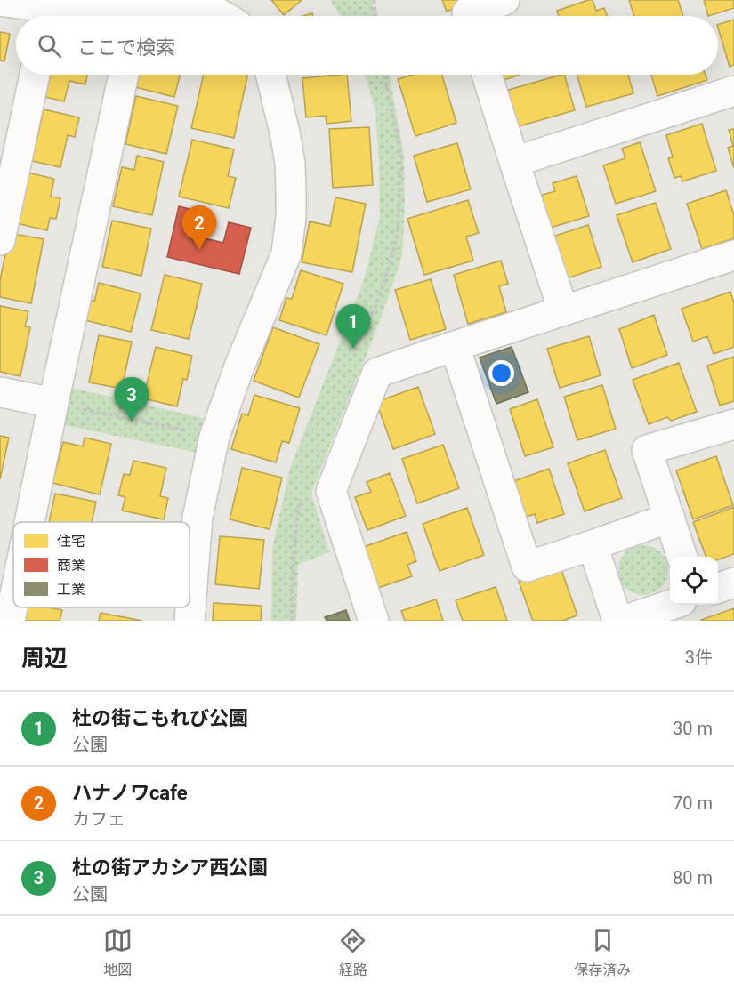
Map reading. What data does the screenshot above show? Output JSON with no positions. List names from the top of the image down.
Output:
{
  "legend": ["住宅", "商業", "工業"],
  "page": {
    "search": "ここで検索",
    "pins": ["2", "1", "3"],
    "heading": ["周辺", "3件"],
    "list": [
      {
        "mark": "1",
        "name": "杜の街こもれび公園",
        "note": "公園",
        "value": "30 m"
      },
      {
        "mark": "2",
        "name": "ハナノワcafe",
        "note": "カフェ",
        "value": "70 m"
      },
      {
        "mark": "3",
        "name": "杜の街アカシア西公園",
        "note": "公園",
        "value": "80 m"
      }
    ],
    "nav": ["地図", "経路", "保存済み"]
  }
}
